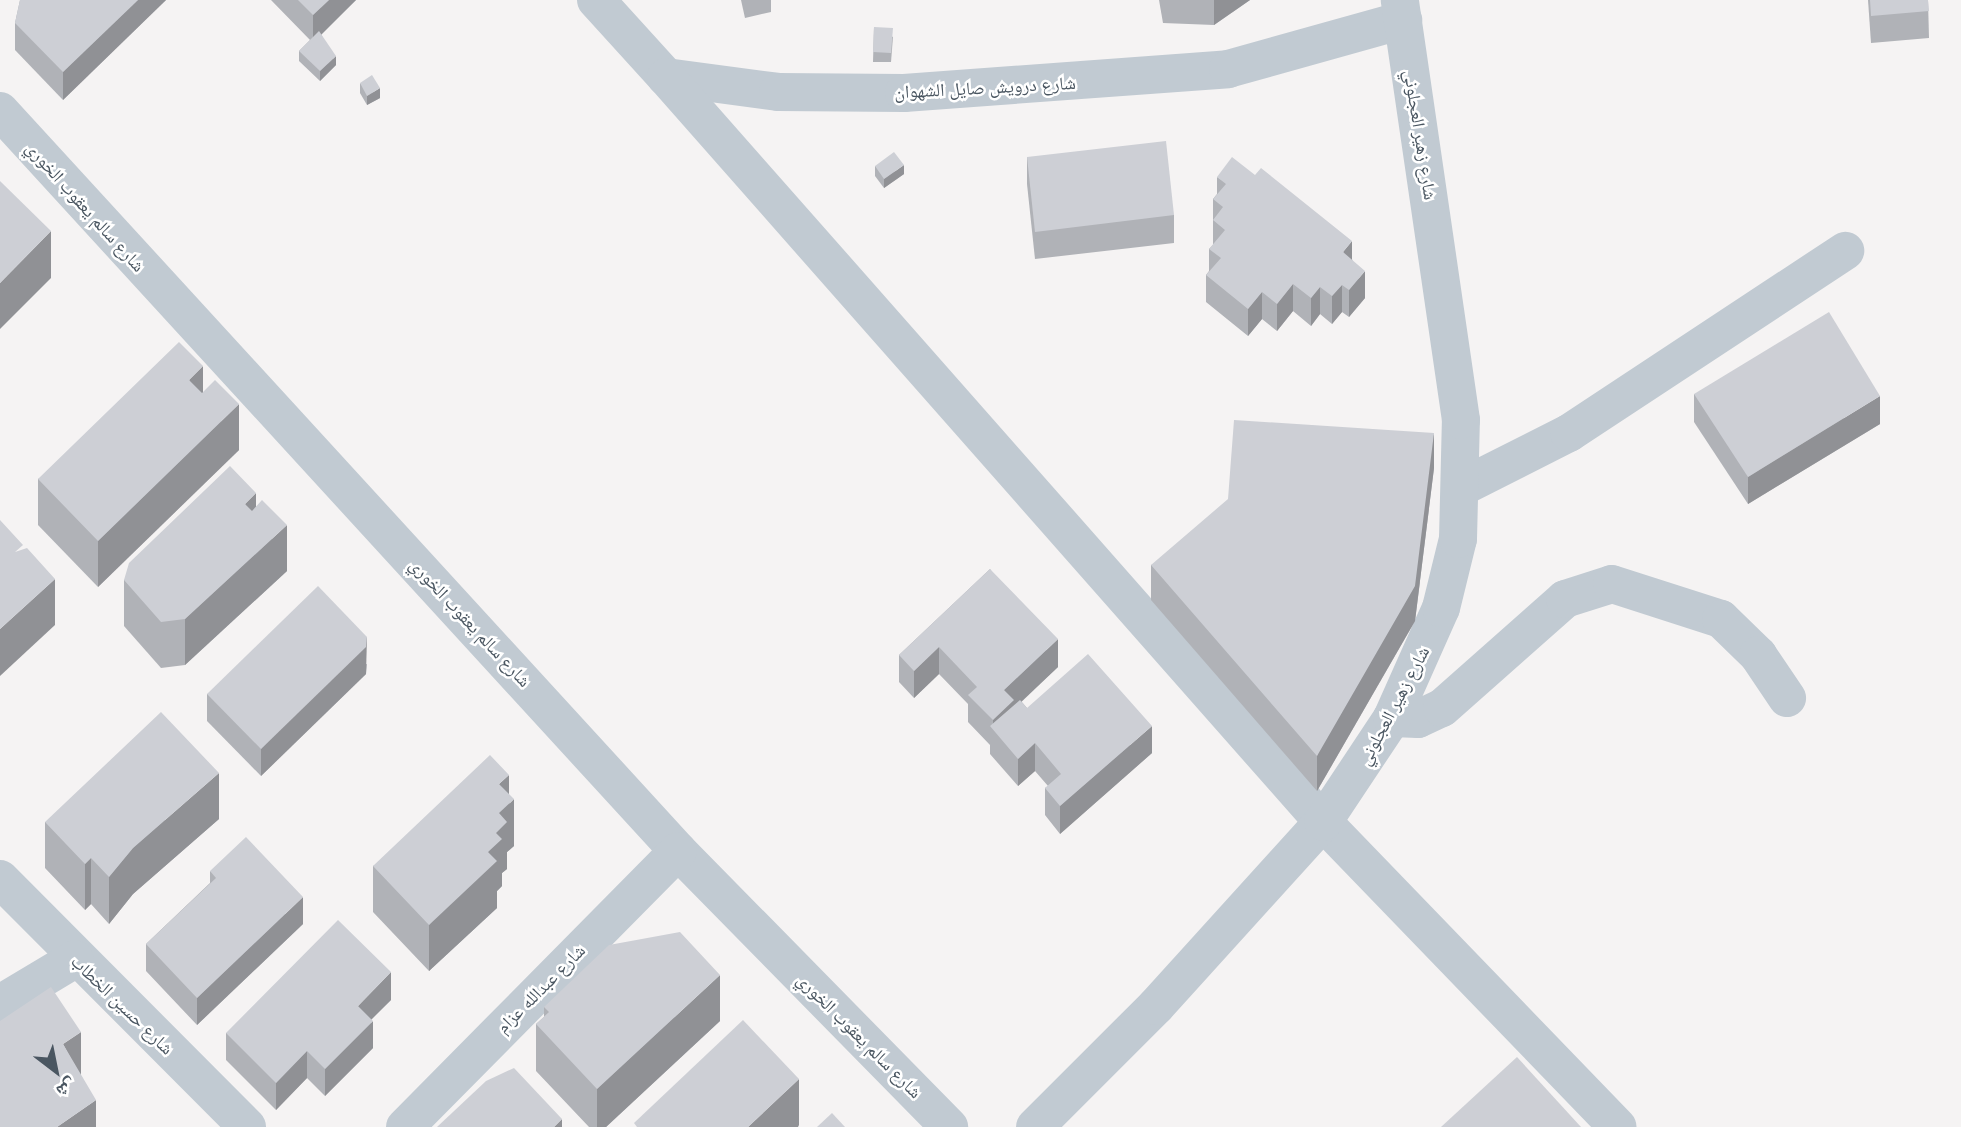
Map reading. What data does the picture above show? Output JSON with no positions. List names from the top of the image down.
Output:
{
  "streets": {
    "street": [
      "شارع درويش صايل الشهوان",
      "شارع زهير العجلوني",
      "شارع سالم يعقوب الخوري",
      "شارع عبدالله عزام",
      "شارع حسين الخطاب"
    ]
  },
  "crossings": [
    ["شارع درويش صايل الشهوان", "شارع زهير العجلوني"],
    ["شارع سالم يعقوب الخوري", "شارع عبدالله عزام"]
  ],
  "north": "bottom right"
}
